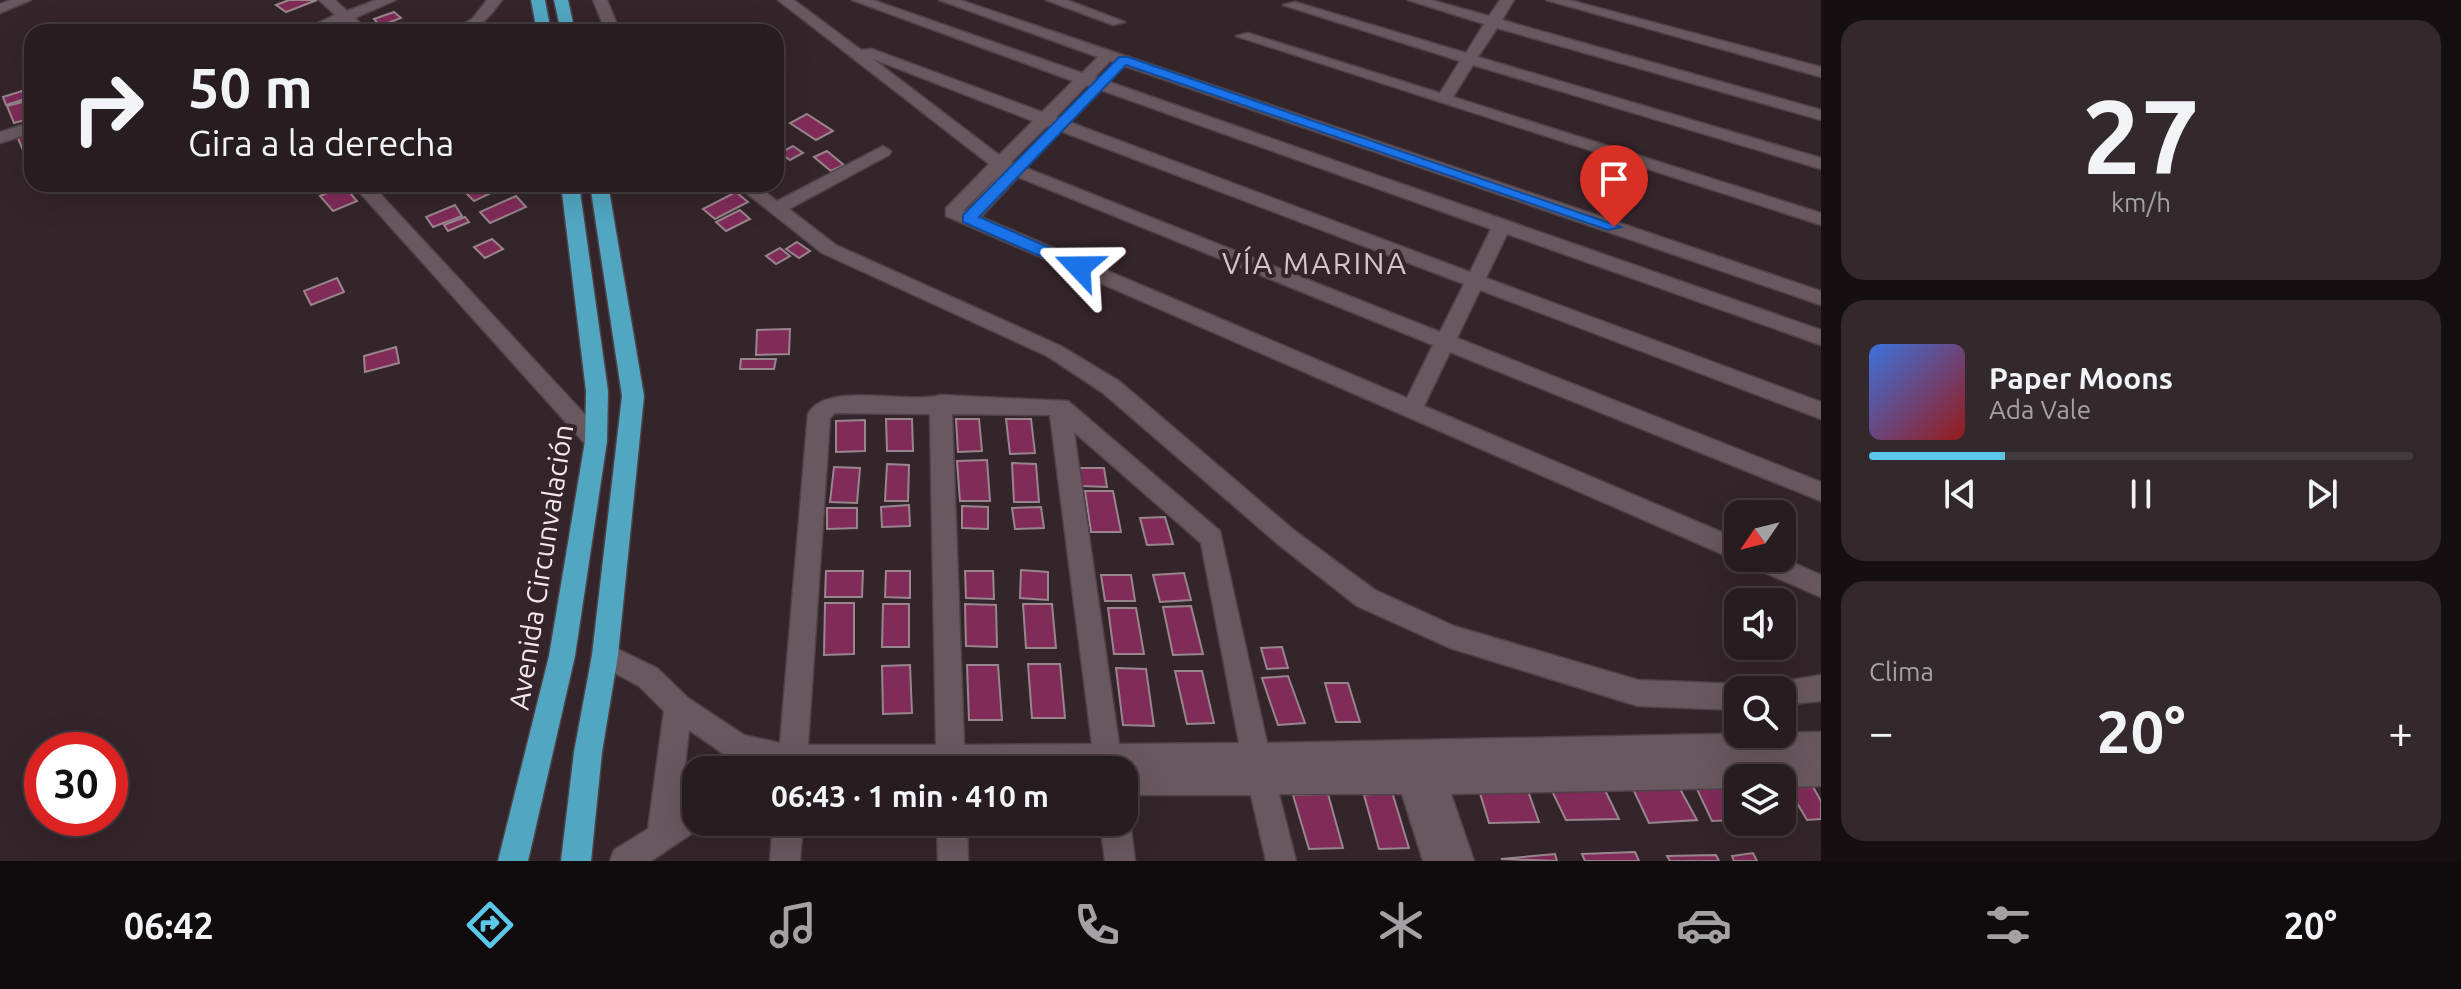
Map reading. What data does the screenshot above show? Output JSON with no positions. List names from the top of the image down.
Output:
{
  "streets": {
    "highway": ["Avenida Circunvalación"]
  },
  "districts": ["VÍA MARINA"],
  "north": "bottom left",
  "page": {
    "tile": [
      ["27", "km/h"],
      "Clima"
    ],
    "turn": ["50 m", "Gira a la derecha"],
    "song": ["Paper Moons", "Ada Vale"],
    "heat": ["−", "20°", "+"],
    "limit": "30",
    "trip": "06:43 · 1 min · 410 m",
    "tabs": ["06:42", "20°"]
  }
}
